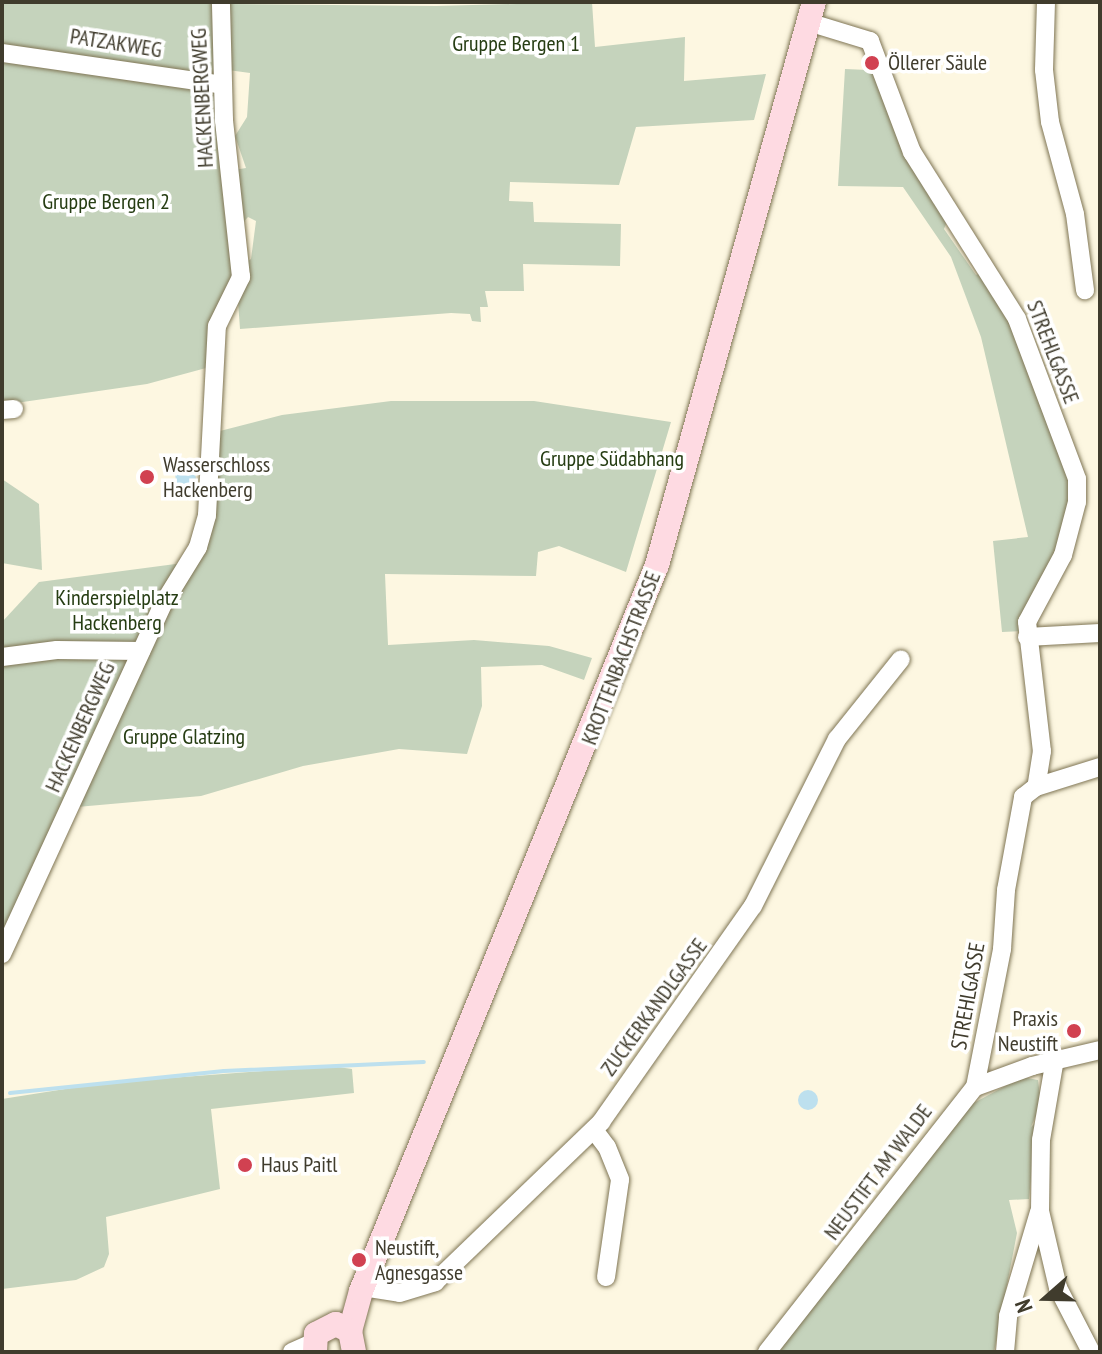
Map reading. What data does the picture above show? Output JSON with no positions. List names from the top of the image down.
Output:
{
  "streets": {
    "main road": ["KROTTENBACHSTRASSE"],
    "street": [
      "PATZAKWEG",
      "HACKENBERGWEG",
      "STREHLGASSE",
      "ZUCKERKANDLGASSE",
      "NEUSTIFT AM WALDE"
    ]
  },
  "crossings": [
    ["PATZAKWEG", "HACKENBERGWEG"],
    ["STREHLGASSE", "KROTTENBACHSTRASSE"],
    ["STREHLGASSE", "NEUSTIFT AM WALDE"],
    ["KROTTENBACHSTRASSE", "ZUCKERKANDLGASSE"]
  ],
  "parks": [
    "Gruppe Bergen 1",
    "Gruppe Bergen 2",
    "Gruppe Südabhang",
    "Kinderspielplatz Hackenberg",
    "Gruppe Glatzing"
  ],
  "places": [
    "Öllerer Säule",
    "Wasserschloss Hackenberg",
    "Praxis Neustift",
    "Haus Paitl",
    "Neustift, Agnesgasse"
  ],
  "north": "left"
}
